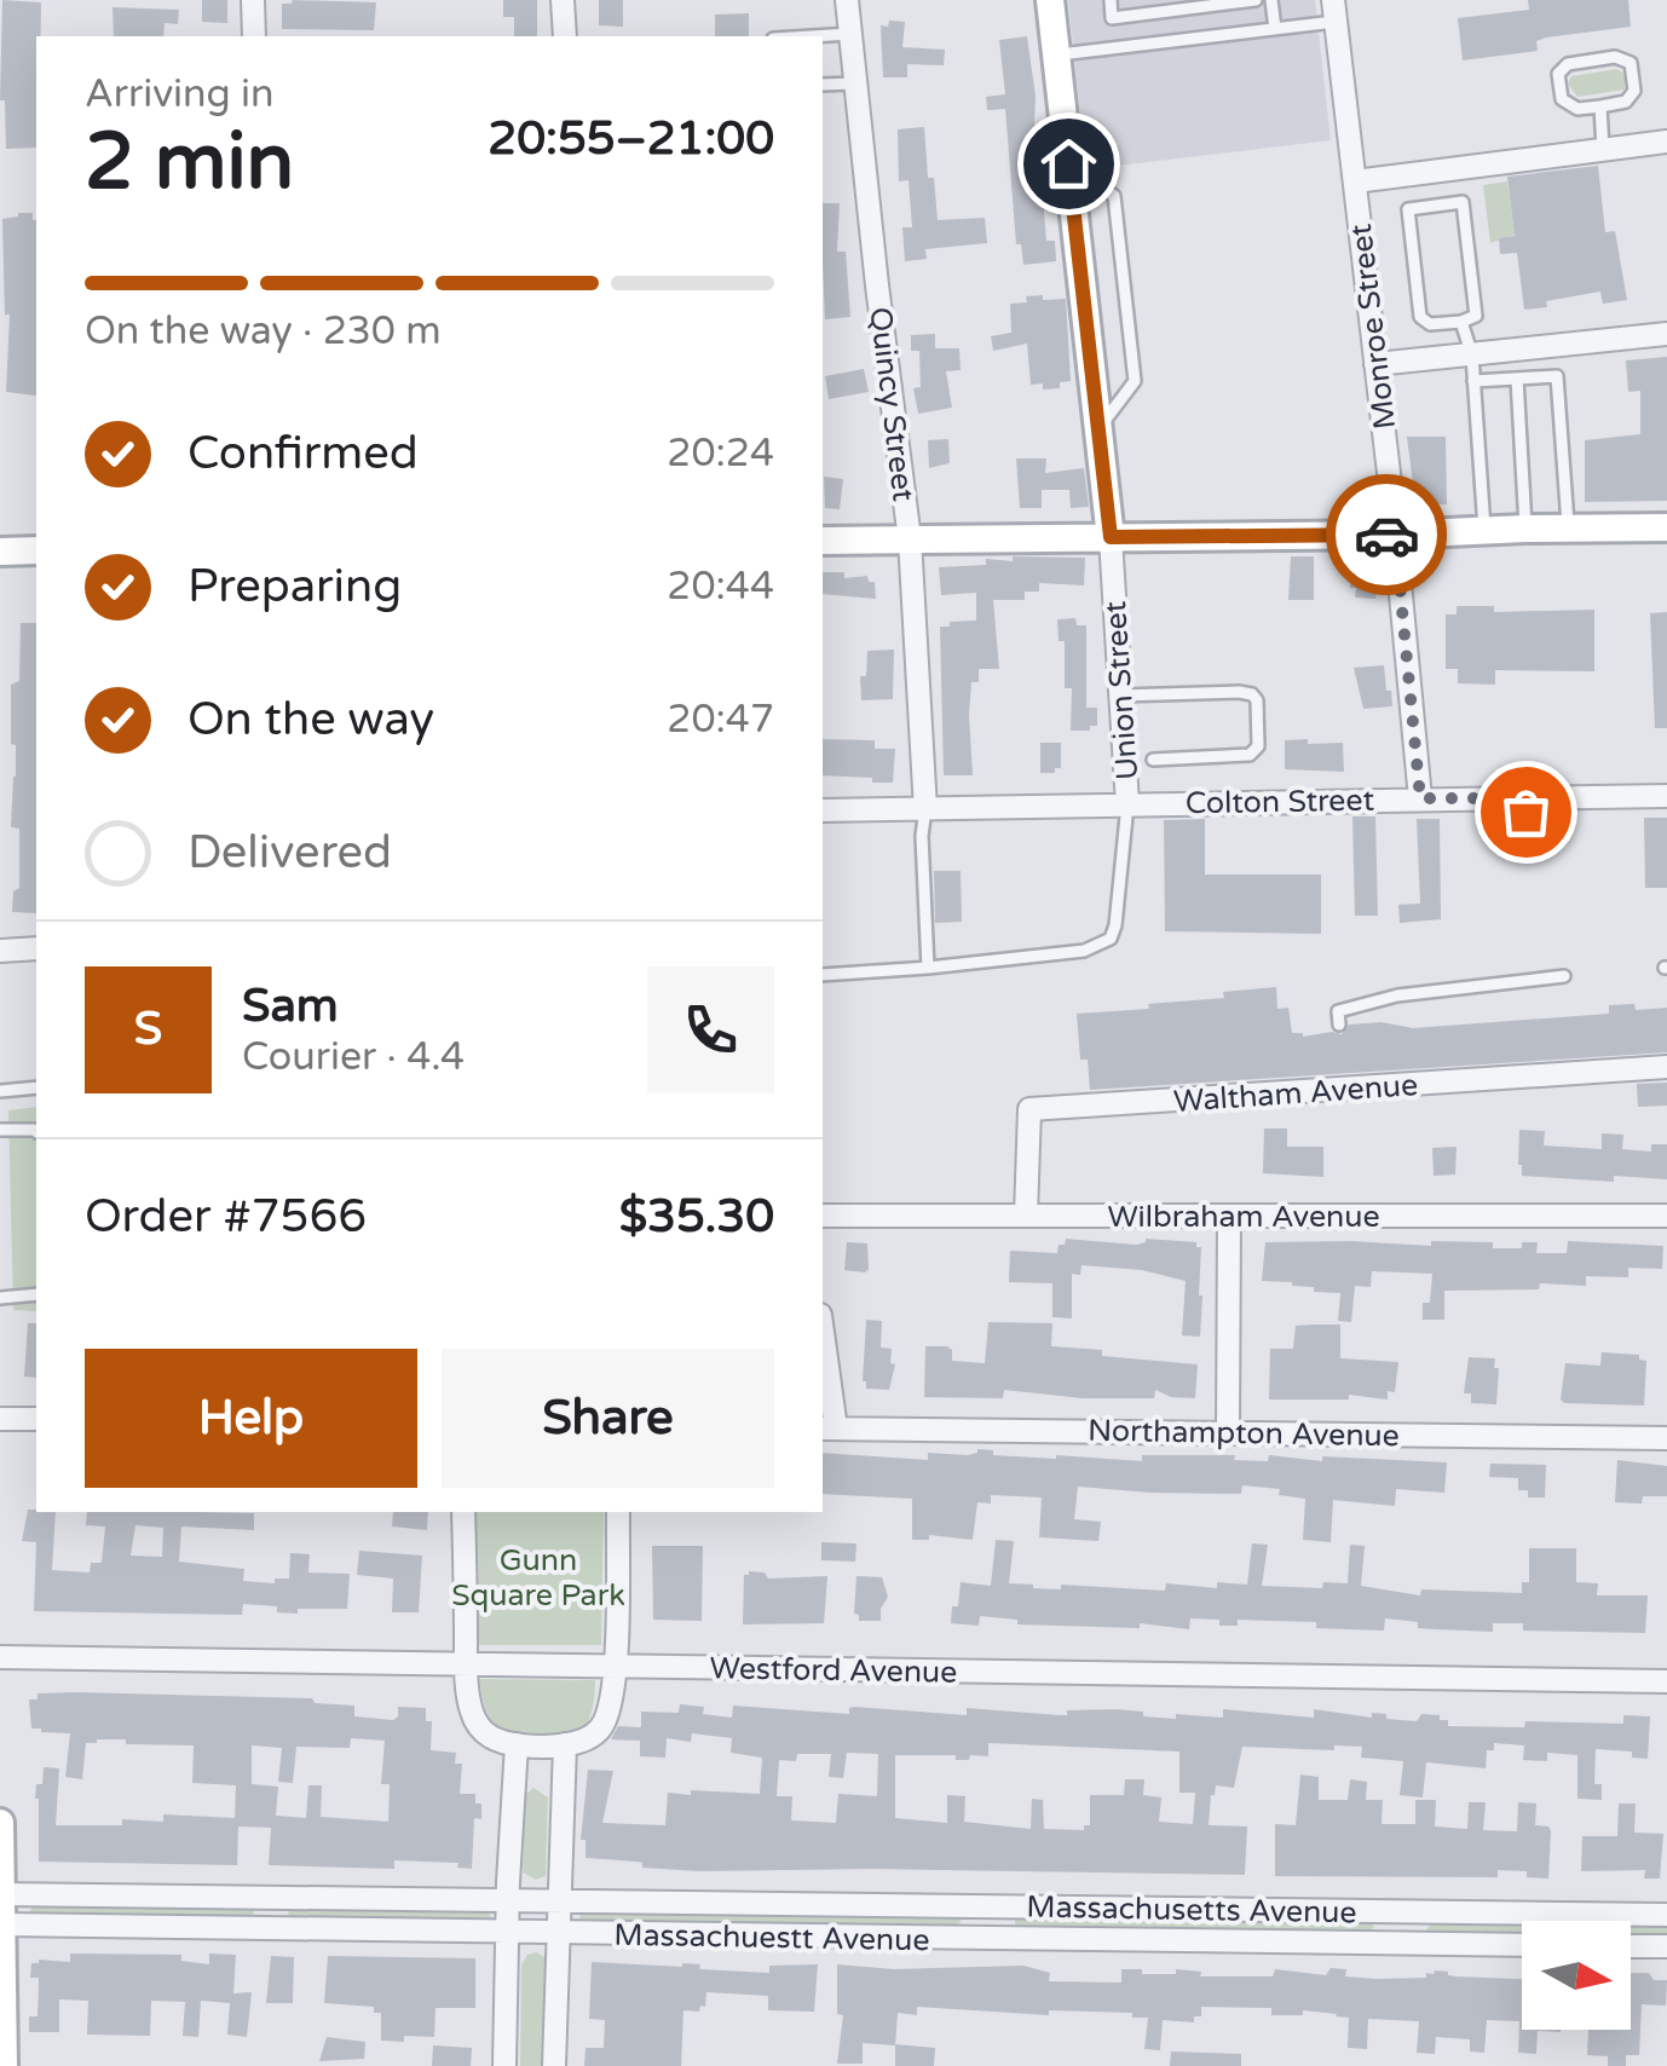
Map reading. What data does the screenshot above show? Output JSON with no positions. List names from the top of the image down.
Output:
{
  "streets": {
    "street": [
      "Monroe Street",
      "Quincy Street",
      "Union Street",
      "Colton Street",
      "Waltham Avenue",
      "Wilbraham Avenue",
      "Northampton Avenue",
      "Westford Avenue",
      "Massachusetts Avenue",
      "Massachuestt Avenue"
    ]
  },
  "crossings": [
    ["Monroe Street", "Colton Street"],
    ["Quincy Street", "Colton Street"],
    ["Union Street", "Colton Street"],
    ["Waltham Avenue", "Wilbraham Avenue"],
    ["Massachusetts Avenue", "Massachuestt Avenue"]
  ],
  "parks": ["Gunn Square Park"],
  "north": "right",
  "page": {
    "heading": ["2 min", "Arriving in", "20:55–21:00"],
    "panel": [
      "Sam",
      "Courier · 4.4",
      "Order #7566",
      "$35.30"
    ],
    "bar": "On the way · 230 m",
    "list": [
      ["Confirmed", "20:24"],
      ["Preparing", "20:44"],
      ["On the way", "20:47"],
      "Delivered"
    ],
    "round": "S",
    "buttons": ["Help", "Share"]
  }
}
